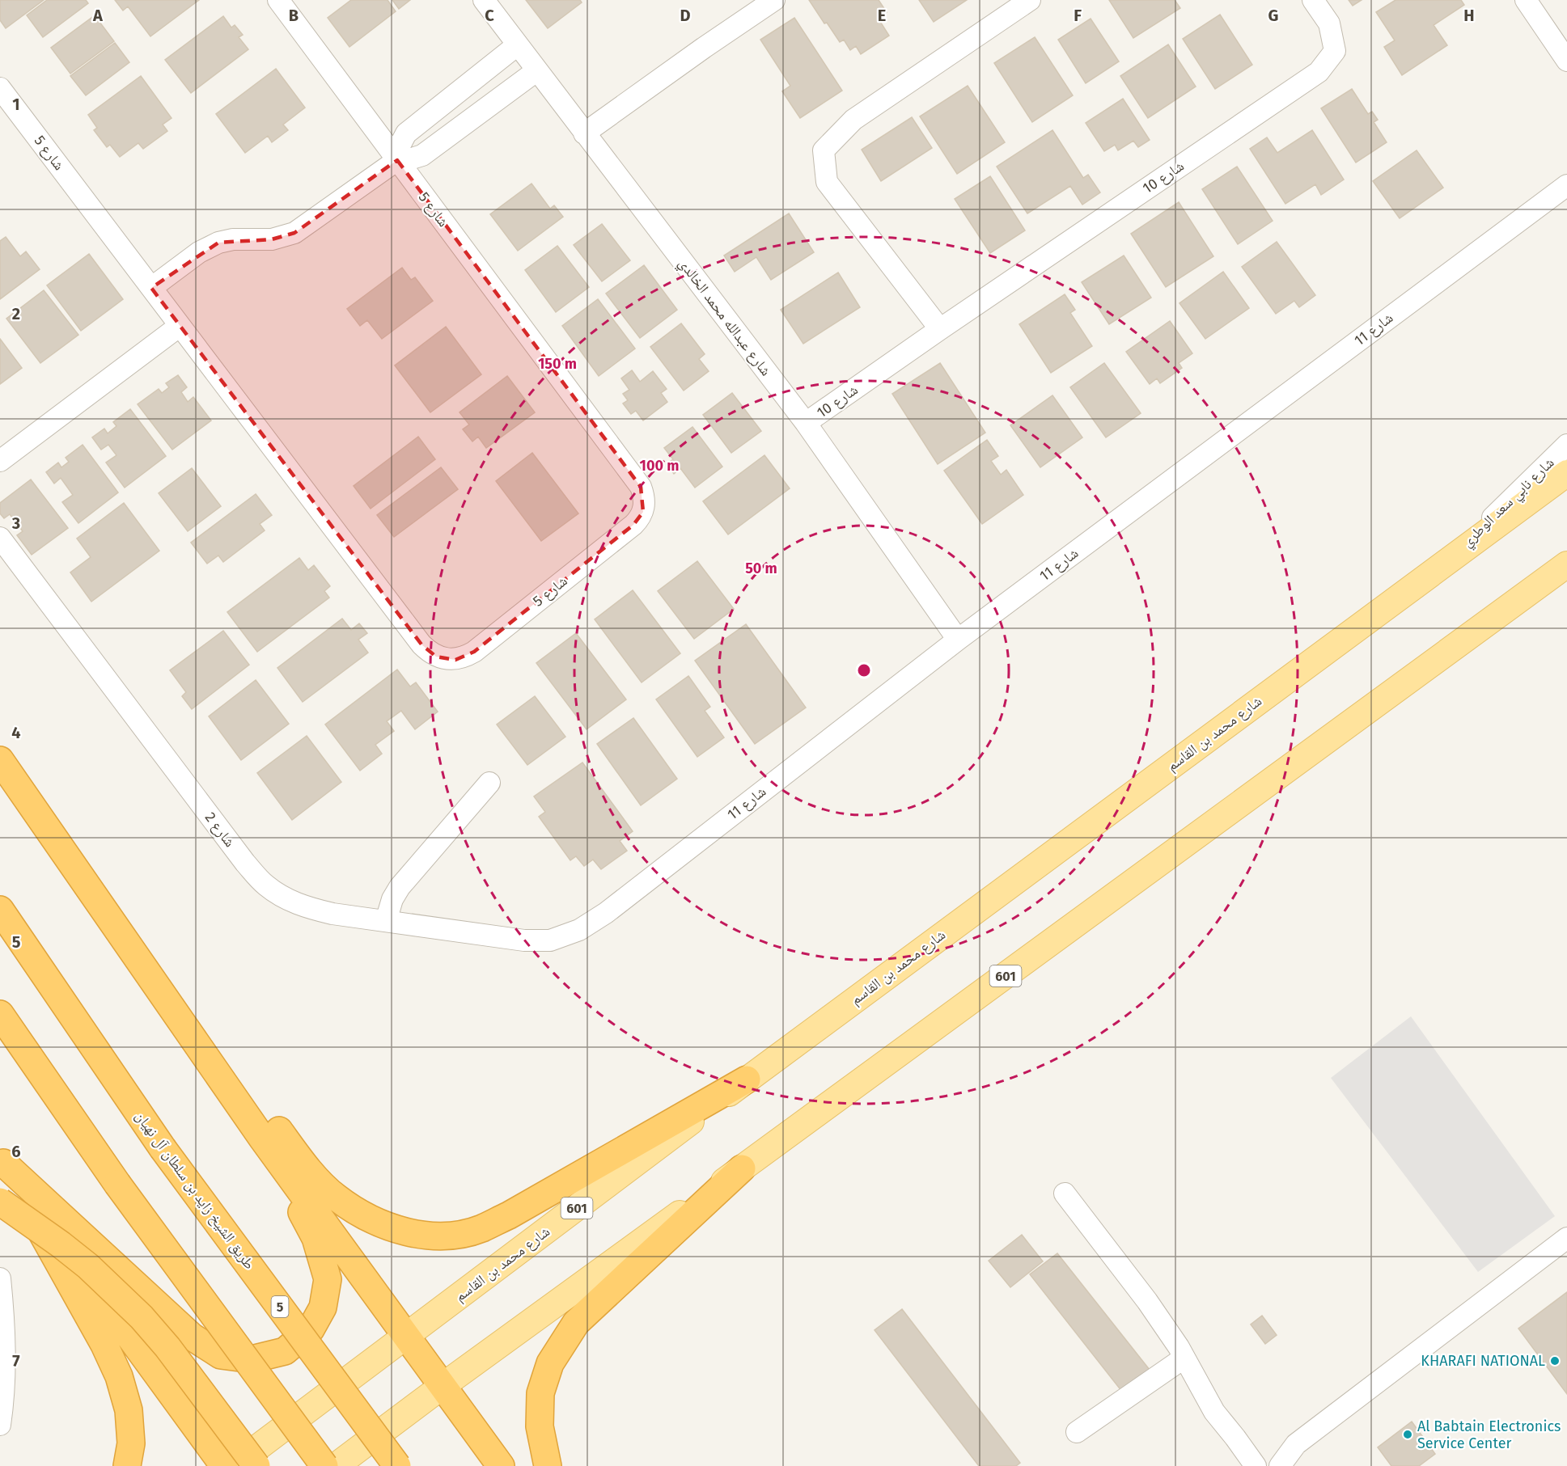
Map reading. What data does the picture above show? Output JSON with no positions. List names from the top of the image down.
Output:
{
  "streets": {
    "highway": ["طريق الشيخ زايد بن سلطان آل نهيان", "5"],
    "main road": ["شارع محمد بن القاسم", "601"],
    "street": [
      "شارع 5",
      "شارع 10",
      "شارع عبدالله محمد الخالدي",
      "شارع 11",
      "شارع نابي سعد الوطري",
      "شارع 2"
    ]
  },
  "crossings": [
    ["شارع 10", "شارع عبدالله محمد الخالدي"],
    ["شارع عبدالله محمد الخالدي", "شارع 11"],
    ["شارع 11", "شارع 2"],
    ["شارع نابي سعد الوطري", "شارع محمد بن القاسم"]
  ],
  "places": ["KHARAFI NATIONAL", "Al Babtain Electronics Service Center"],
  "grid": {
    "columns": [
      "A",
      "B",
      "C",
      "D",
      "E",
      "F",
      "G",
      "H"
    ],
    "rows": [
      "1",
      "2",
      "3",
      "4",
      "5",
      "6",
      "7"
    ]
  },
  "rings": ["150 m", "100 m", "50 m"]
}
